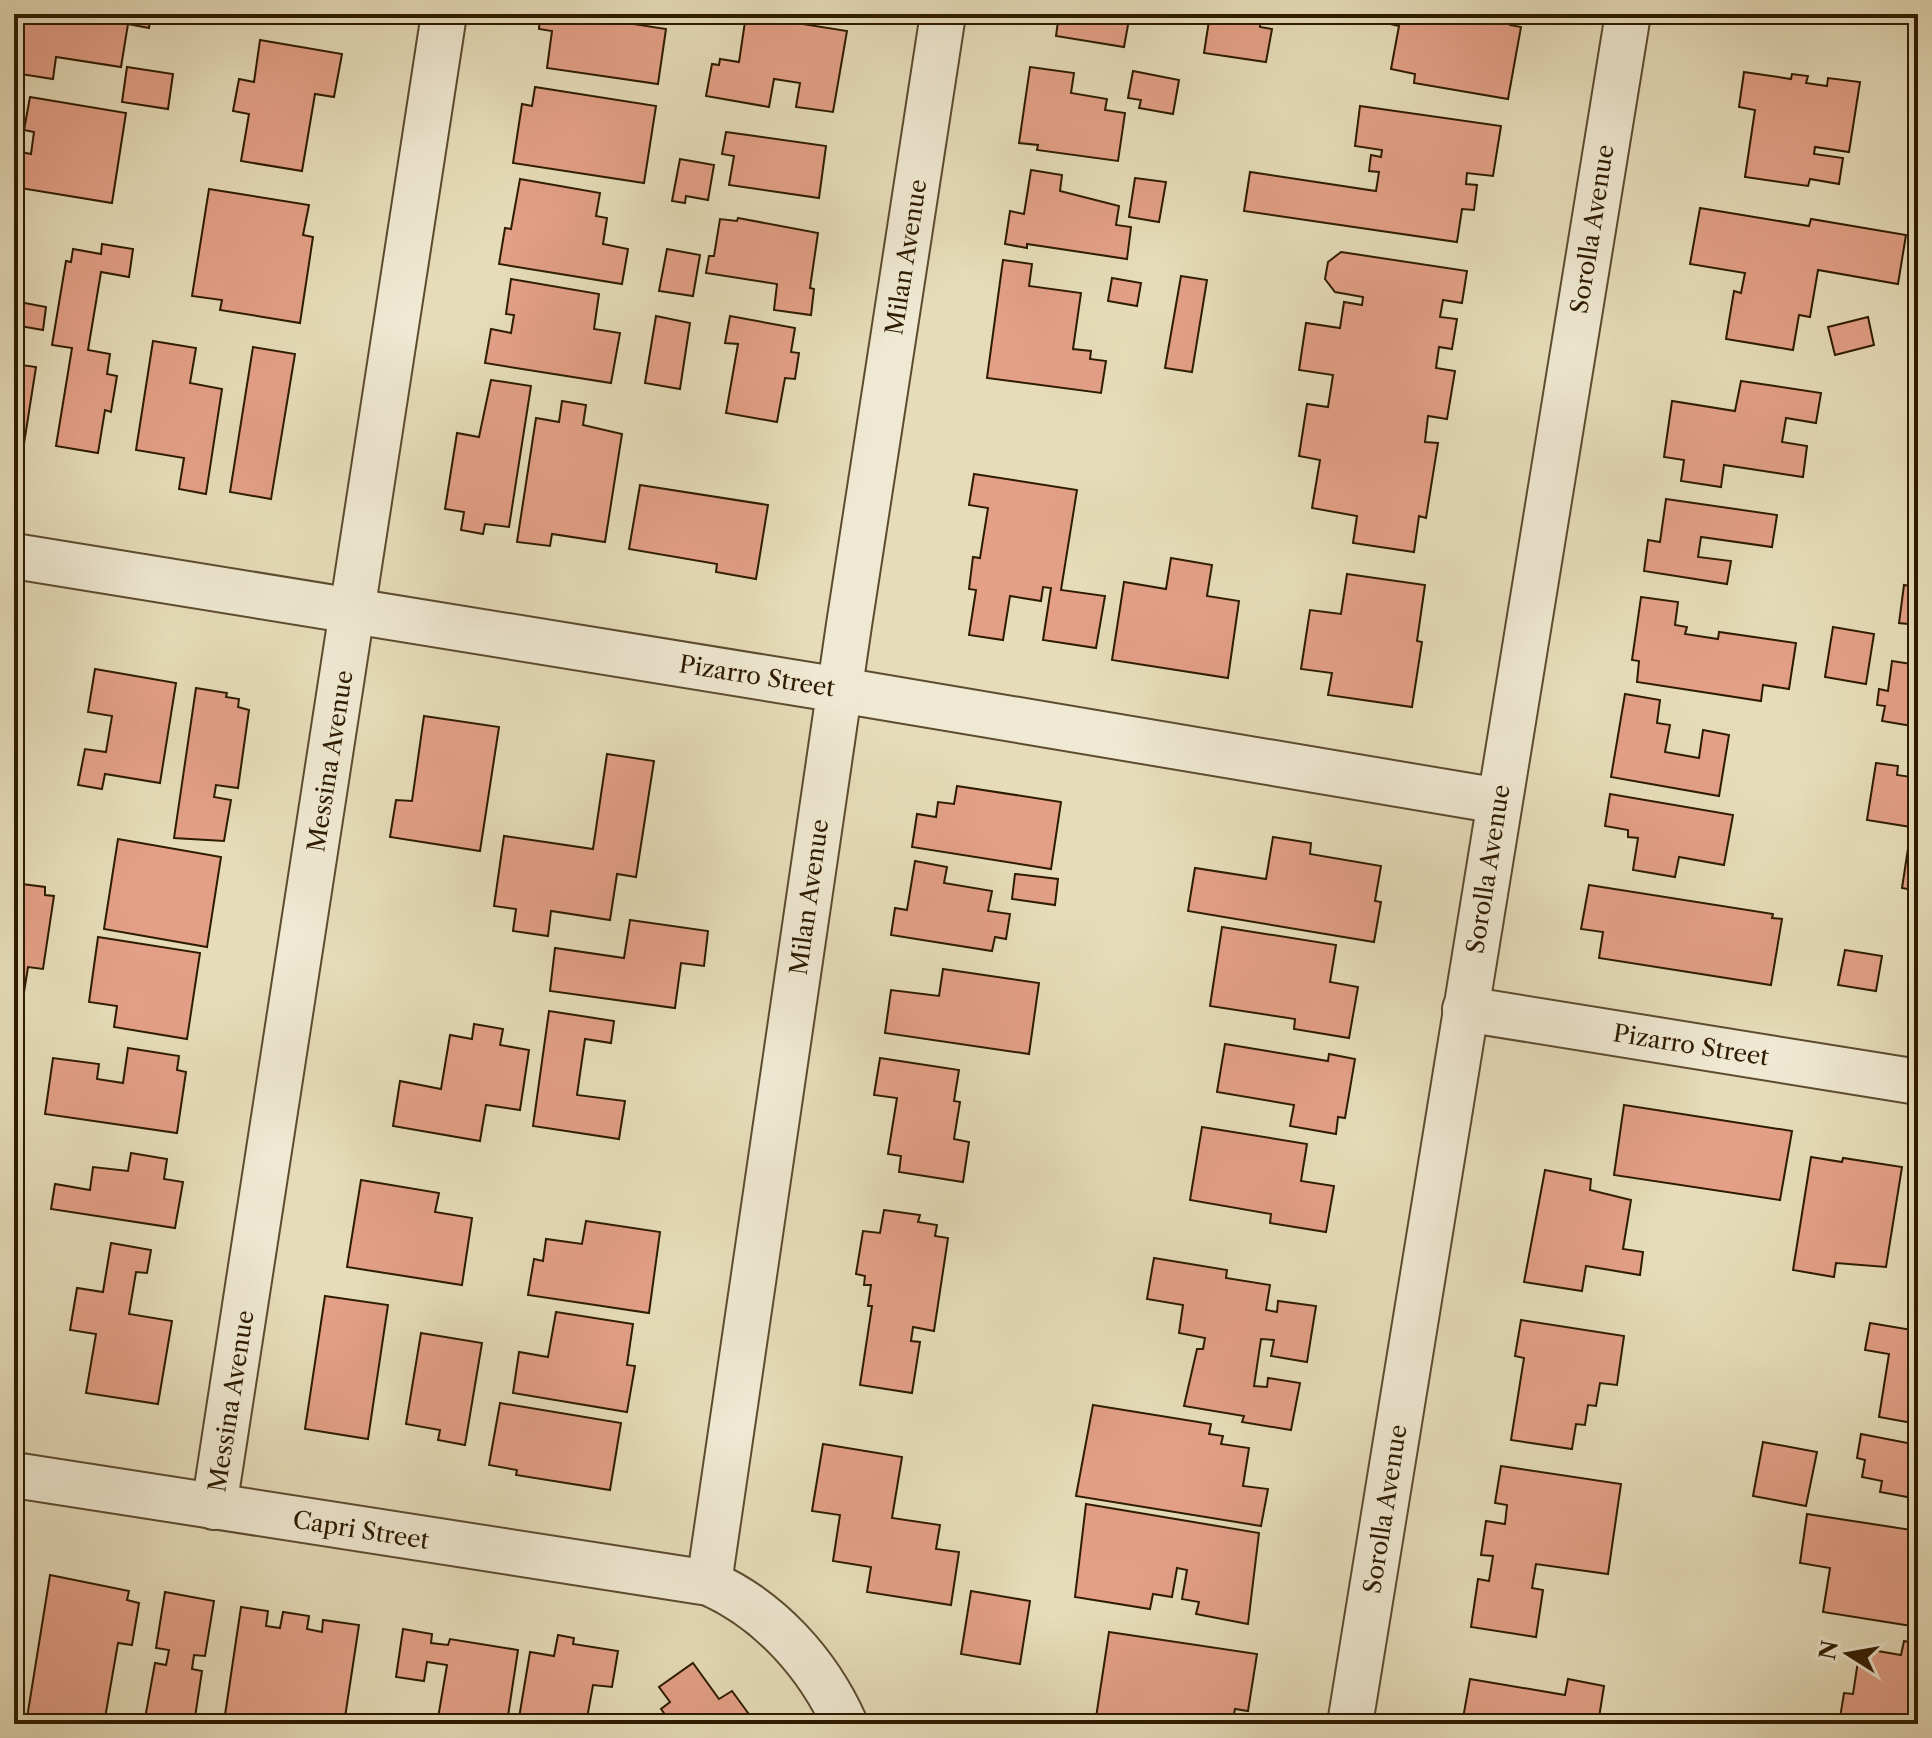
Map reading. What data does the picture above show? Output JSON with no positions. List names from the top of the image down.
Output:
{
  "streets": {
    "street": [
      "Sorolla Avenue",
      "Milan Avenue",
      "Pizarro Street",
      "Messina Avenue",
      "Capri Street"
    ]
  },
  "crossings": [
    ["Sorolla Avenue", "Pizarro Street"],
    ["Milan Avenue", "Pizarro Street"],
    ["Milan Avenue", "Capri Street"],
    ["Pizarro Street", "Messina Avenue"],
    ["Messina Avenue", "Capri Street"]
  ],
  "north": "left"
}
